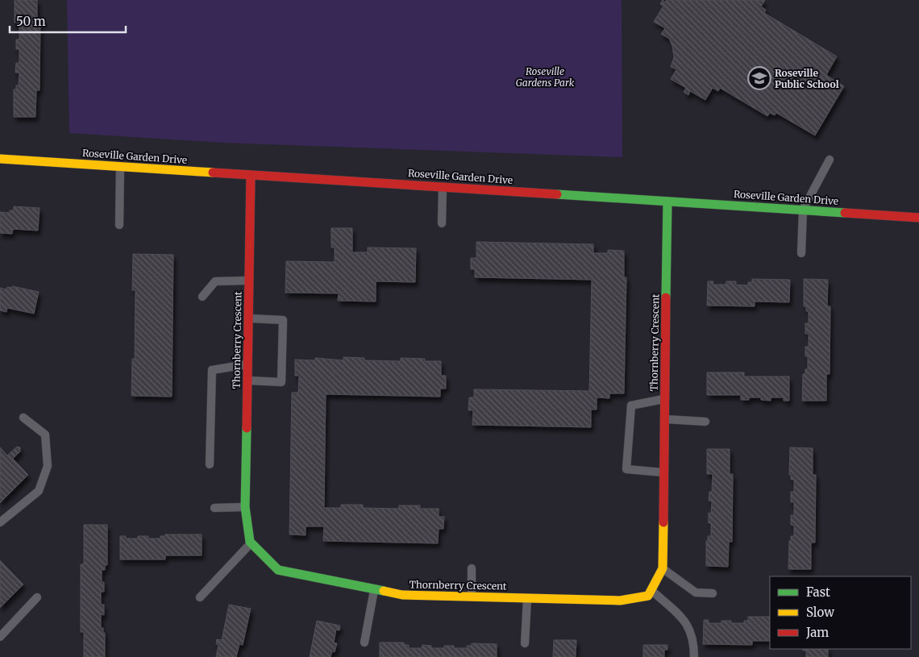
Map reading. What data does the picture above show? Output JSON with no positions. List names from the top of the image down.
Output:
{
  "streets": {
    "street": ["Roseville Garden Drive", "Thornberry Crescent"]
  },
  "crossings": [
    ["Roseville Garden Drive", "Thornberry Crescent"]
  ],
  "parks": ["Roseville Gardens Park"],
  "places": {
    "school or university": ["Roseville Public School"]
  },
  "legend": ["Fast", "Slow", "Jam"],
  "scale_bar": "50 m"
}
